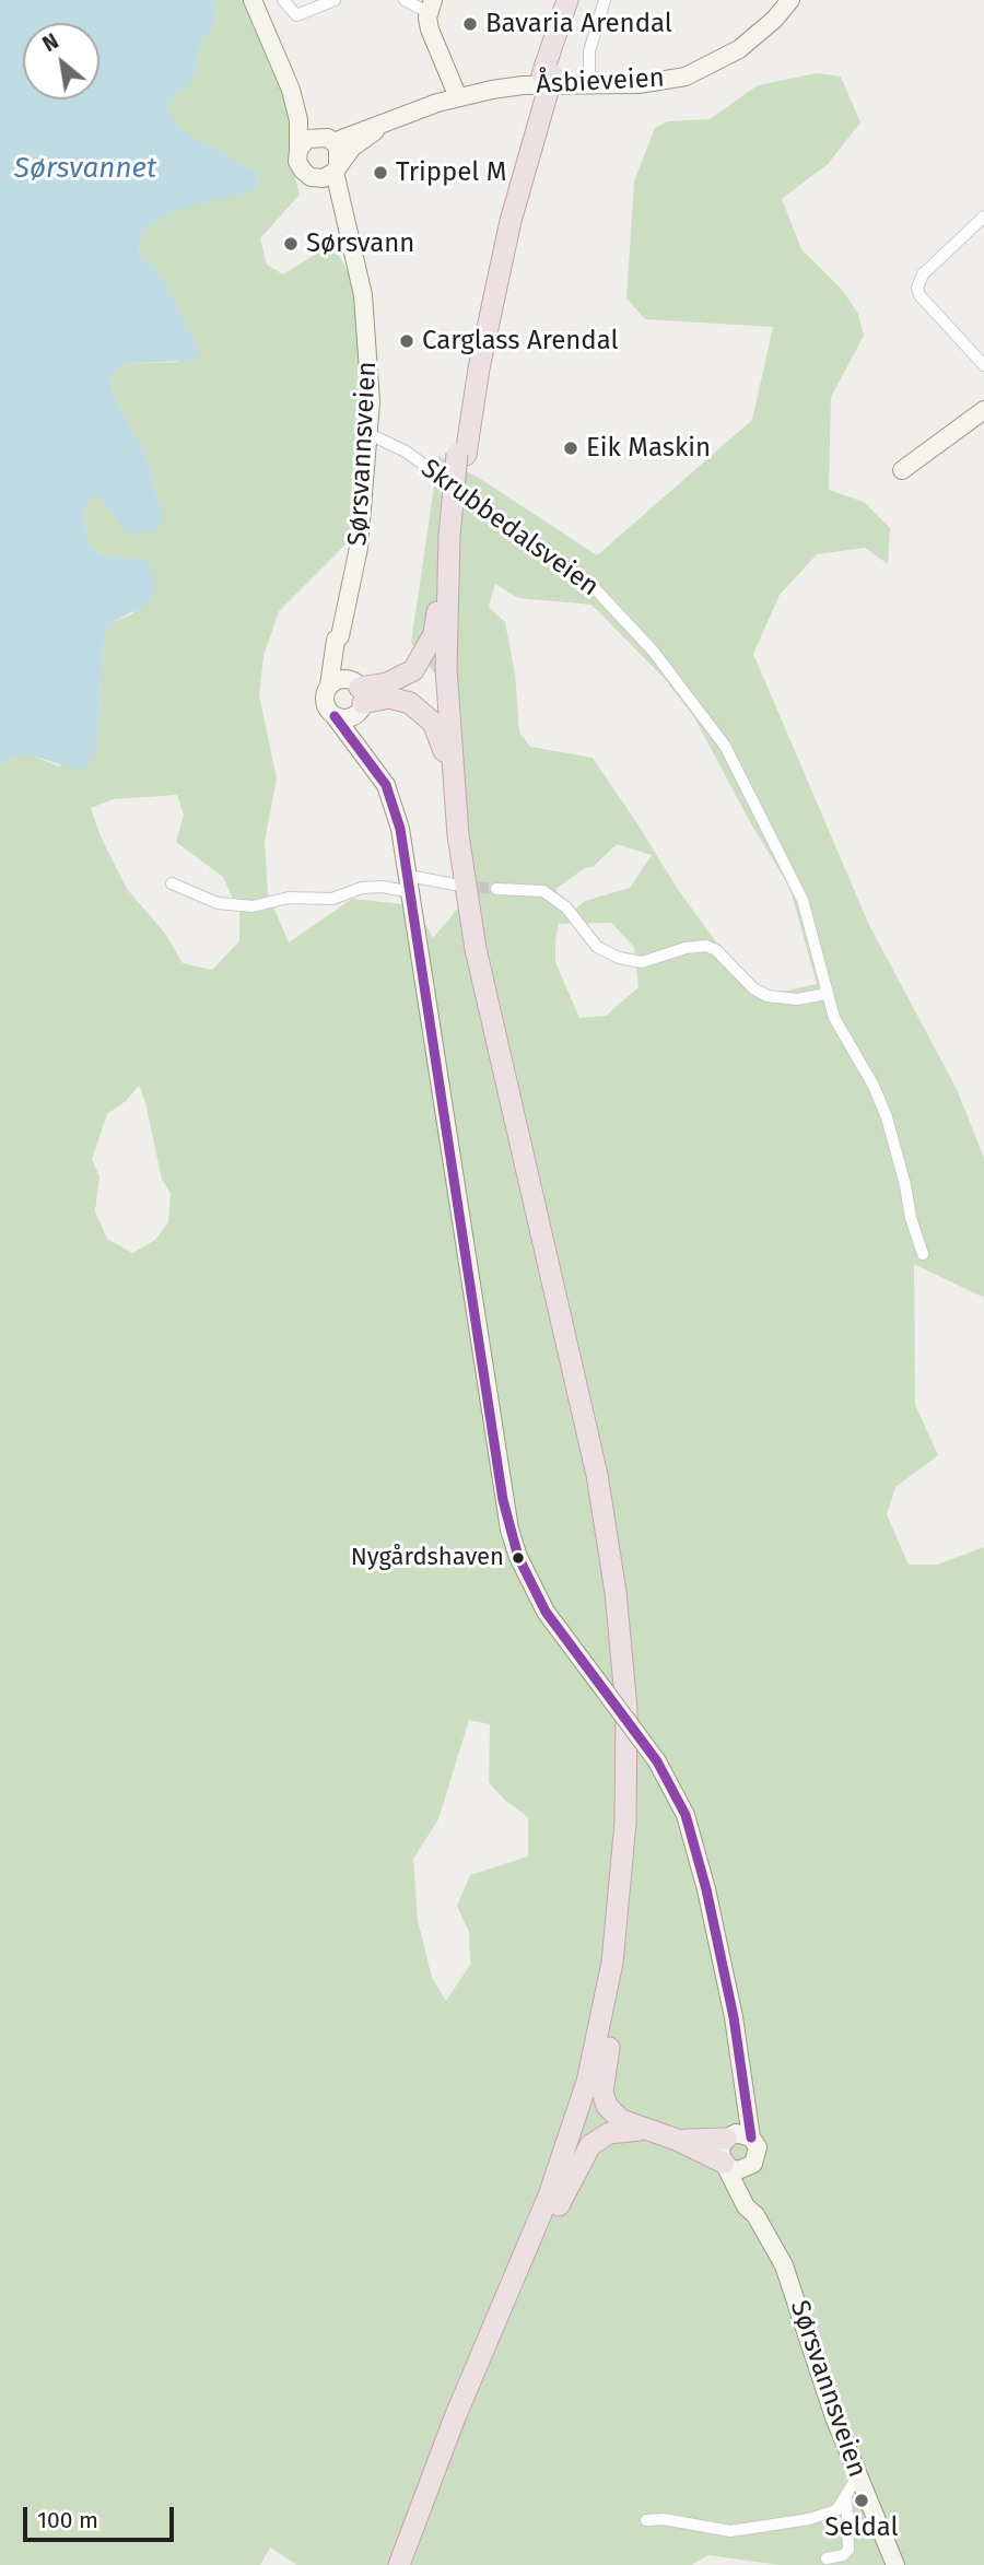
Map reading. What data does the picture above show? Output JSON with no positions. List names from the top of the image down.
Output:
{
  "streets": {
    "main road": ["Åsbieveien", "Sørsvannsveien"],
    "street": ["Skrubbedalsveien"]
  },
  "crossings": [
    ["Åsbieveien", "Sørsvannsveien"],
    ["Sørsvannsveien", "Skrubbedalsveien"]
  ],
  "water": ["Sørsvannet"],
  "places": [
    "Bavaria Arendal",
    "Trippel M",
    "Sørsvann",
    "Carglass Arendal",
    "Eik Maskin",
    "Nygårdshaven",
    "Seldal"
  ],
  "scale_bar": "100 m",
  "north": "top left"
}
